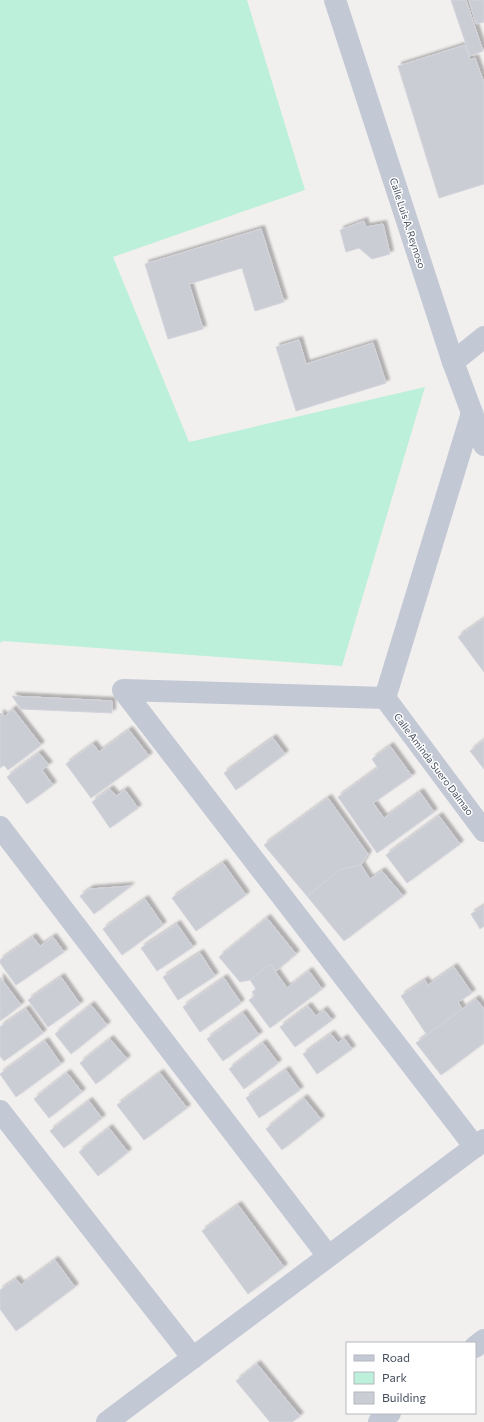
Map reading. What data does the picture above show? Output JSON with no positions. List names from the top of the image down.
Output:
{
  "streets": {
    "street": ["Calle Luis A. Reynoso", "Calle Aminda Suero Dalmao"]
  },
  "legend": ["Road", "Park", "Building"]
}
